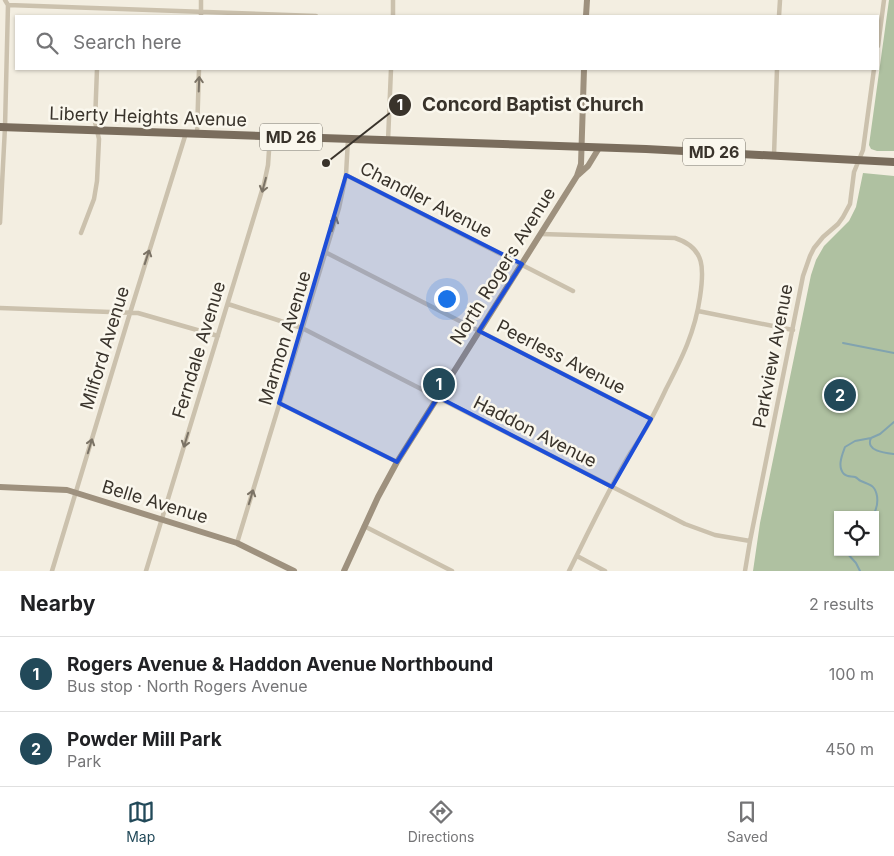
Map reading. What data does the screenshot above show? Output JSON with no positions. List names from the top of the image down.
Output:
{
  "streets": {
    "main road": ["Liberty Heights Avenue", "MD 26"],
    "street": [
      "Chandler Avenue",
      "North Rogers Avenue",
      "Marmon Avenue",
      "Milford Avenue",
      "Ferndale Avenue",
      "Parkview Avenue",
      "Peerless Avenue",
      "Haddon Avenue",
      "Belle Avenue"
    ]
  },
  "crossings": [
    ["Liberty Heights Avenue", "North Rogers Avenue"],
    ["Liberty Heights Avenue", "Marmon Avenue"],
    ["Liberty Heights Avenue", "Milford Avenue"],
    ["Liberty Heights Avenue", "Ferndale Avenue"],
    ["Liberty Heights Avenue", "Parkview Avenue"],
    ["Chandler Avenue", "North Rogers Avenue"],
    ["Chandler Avenue", "Marmon Avenue"],
    ["North Rogers Avenue", "Peerless Avenue"],
    ["North Rogers Avenue", "Haddon Avenue"],
    ["Marmon Avenue", "Peerless Avenue"],
    ["Marmon Avenue", "Haddon Avenue"],
    ["Marmon Avenue", "Belle Avenue"],
    ["Milford Avenue", "Belle Avenue"],
    ["Ferndale Avenue", "Haddon Avenue"],
    ["Ferndale Avenue", "Belle Avenue"],
    ["Parkview Avenue", "Haddon Avenue"]
  ],
  "one_way": ["Marmon Avenue", "Milford Avenue", "Ferndale Avenue"],
  "places": ["Concord Baptist Church"],
  "page": {
    "search": "Search here",
    "pins": ["1", "2"],
    "heading": ["Nearby", "2 results"],
    "list": [
      {
        "mark": "1",
        "name": "Rogers Avenue & Haddon Avenue Northbound",
        "note": "Bus stop · North Rogers Avenue",
        "value": "100 m"
      },
      {
        "mark": "2",
        "name": "Powder Mill Park",
        "note": "Park",
        "value": "450 m"
      }
    ],
    "nav": ["Map", "Directions", "Saved"]
  }
}
